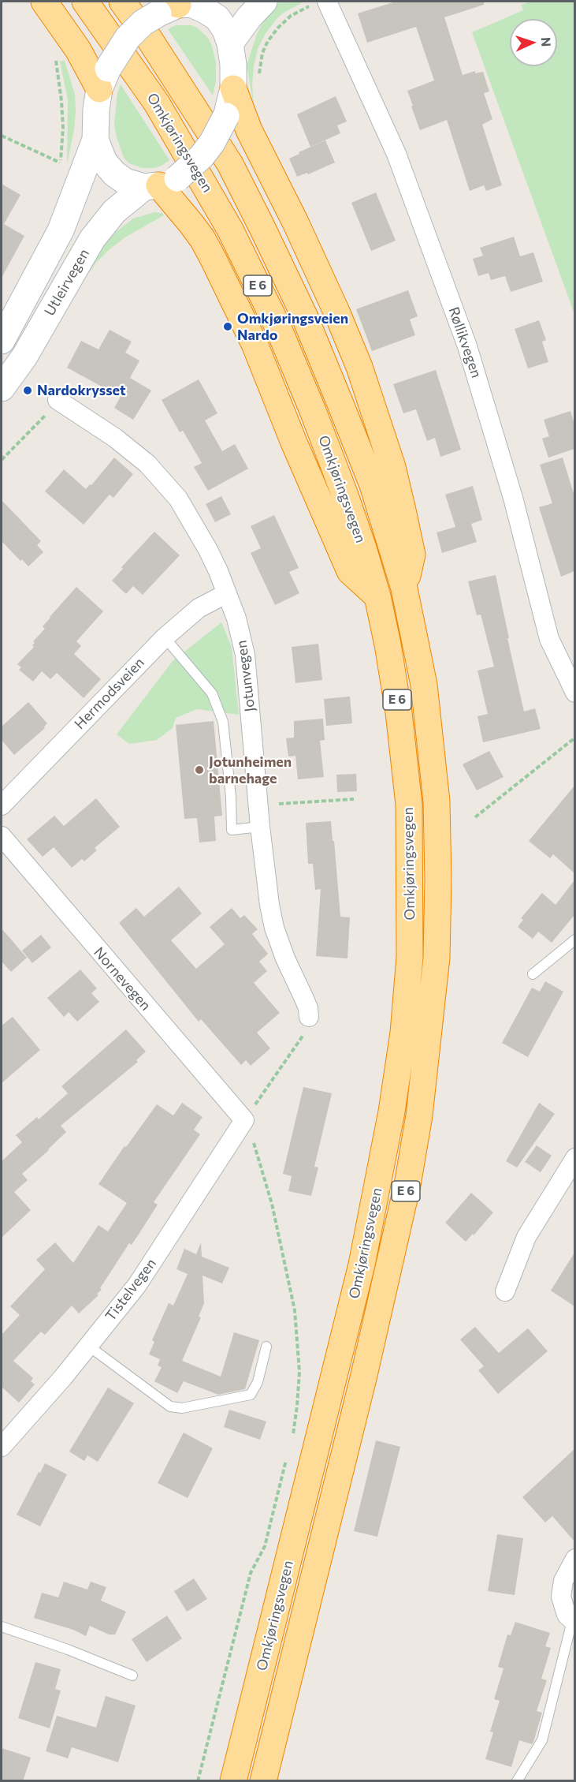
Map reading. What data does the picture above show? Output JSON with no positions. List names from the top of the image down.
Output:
{
  "streets": {
    "highway": ["Omkjøringsvegen", "E 6"],
    "main road": ["Utleirvegen"],
    "street": [
      "Røllikvegen",
      "Jotunvegen",
      "Hermodsveien",
      "Nornevegen",
      "Tistelvegen"
    ]
  },
  "crossings": [
    ["Omkjøringsvegen", "E 6"],
    ["Utleirvegen", "E 6"],
    ["Jotunvegen", "Hermodsveien"],
    ["Nornevegen", "Tistelvegen"]
  ],
  "places": ["Omkjøringsveien Nardo", "Nardokrysset", "Jotunheimen barnehage"],
  "north": "right"
}
